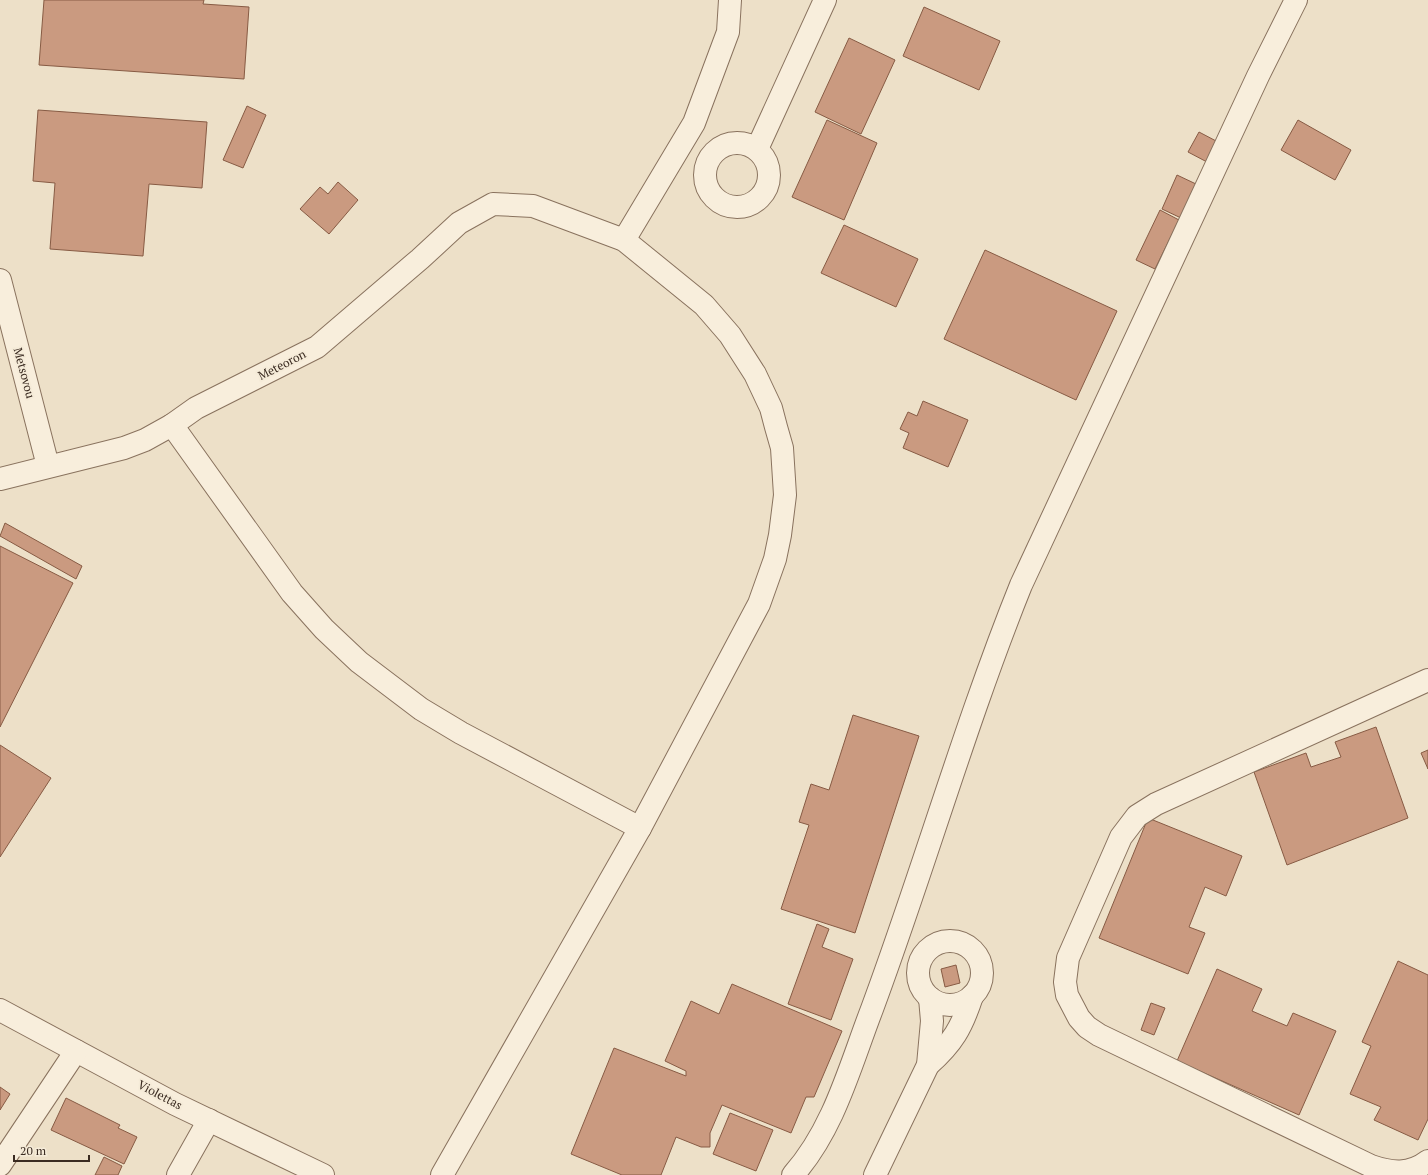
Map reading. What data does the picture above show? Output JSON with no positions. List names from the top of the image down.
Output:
{
  "streets": {
    "street": ["Meteoron", "Metsovou", "Violettas"]
  },
  "crossings": [
    ["Meteoron", "Metsovou"]
  ],
  "scale_bar": "20 m"
}
